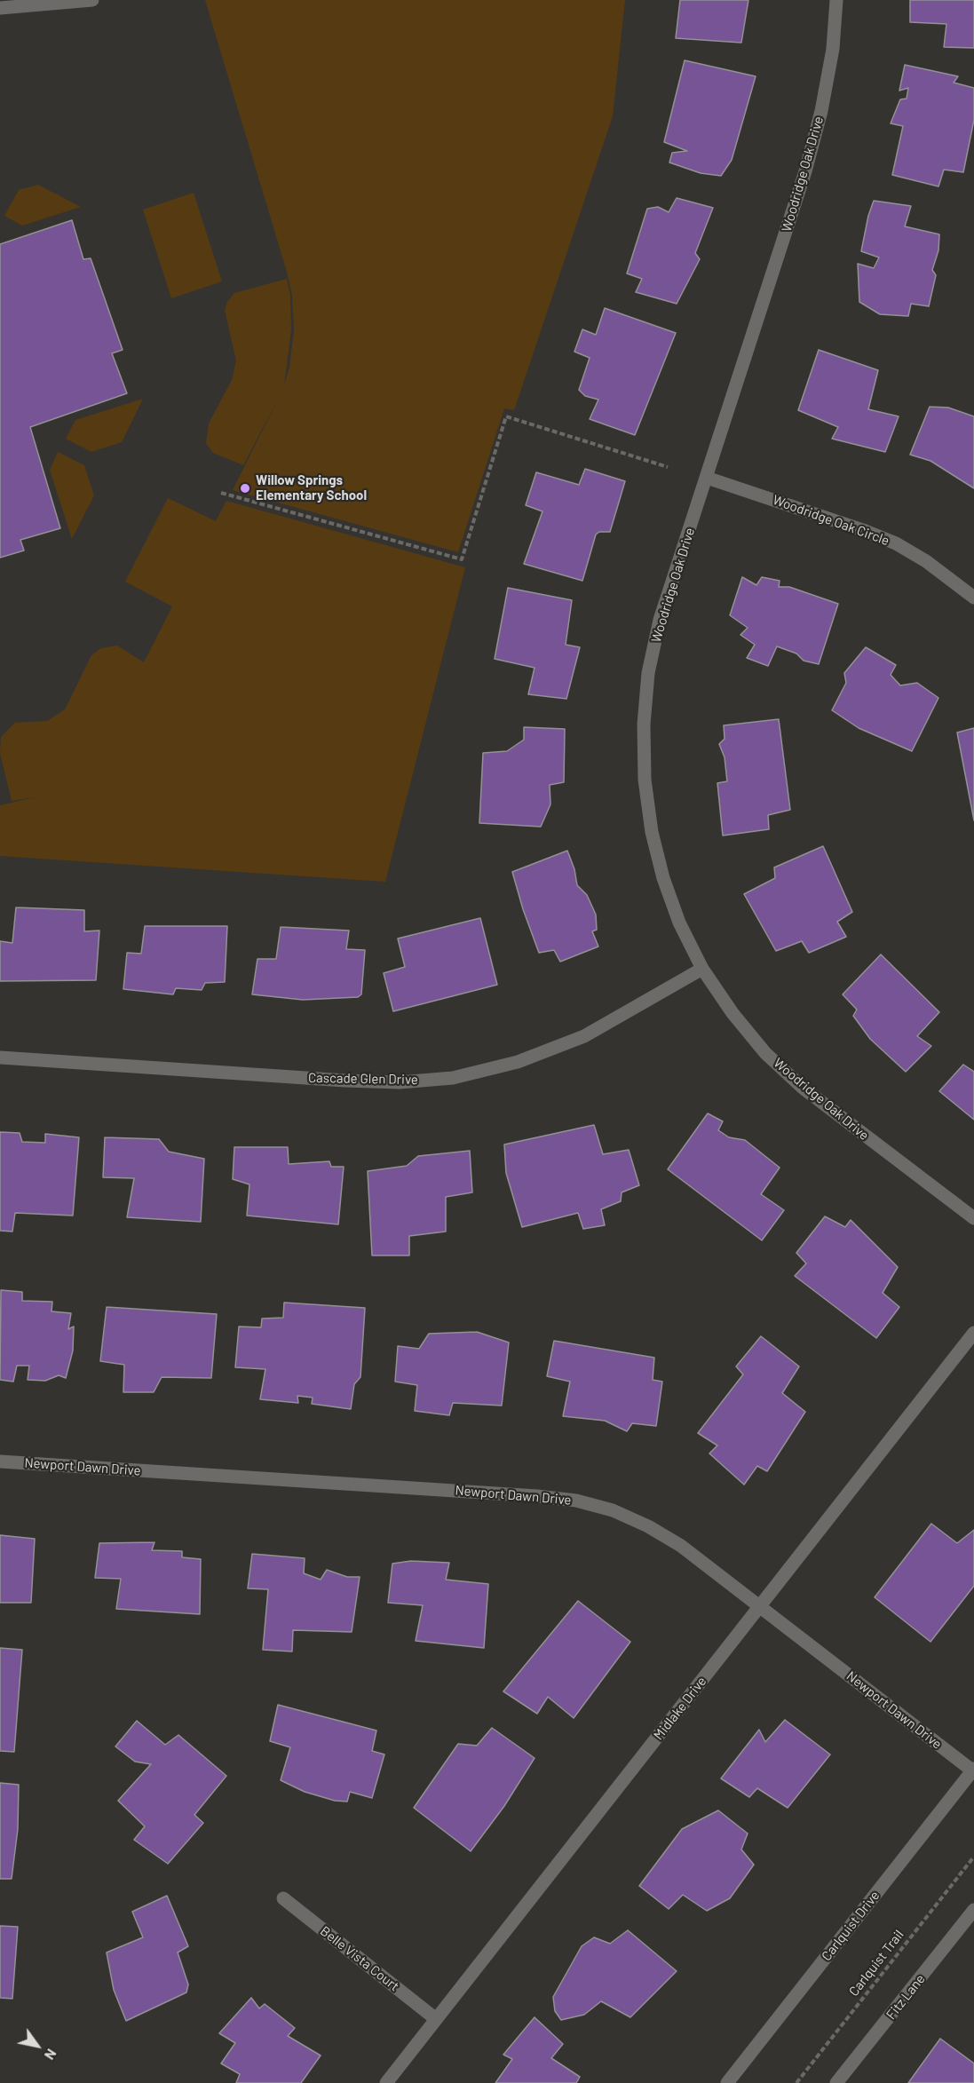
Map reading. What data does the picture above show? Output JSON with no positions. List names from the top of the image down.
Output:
{
  "streets": {
    "street": [
      "Woodridge Oak Drive",
      "Woodridge Oak Circle",
      "Cascade Glen Drive",
      "Newport Dawn Drive",
      "Midlake Drive",
      "Carlquist Drive",
      "Belle Vista Court",
      "Fitz Lane"
    ],
    "path": ["Carlquist Trail"]
  },
  "crossings": [
    ["Woodridge Oak Drive", "Woodridge Oak Circle"],
    ["Woodridge Oak Drive", "Cascade Glen Drive"],
    ["Newport Dawn Drive", "Midlake Drive"],
    ["Newport Dawn Drive", "Carlquist Drive"],
    ["Midlake Drive", "Belle Vista Court"]
  ],
  "places": ["Willow Springs Elementary School"],
  "north": "bottom right"
}
